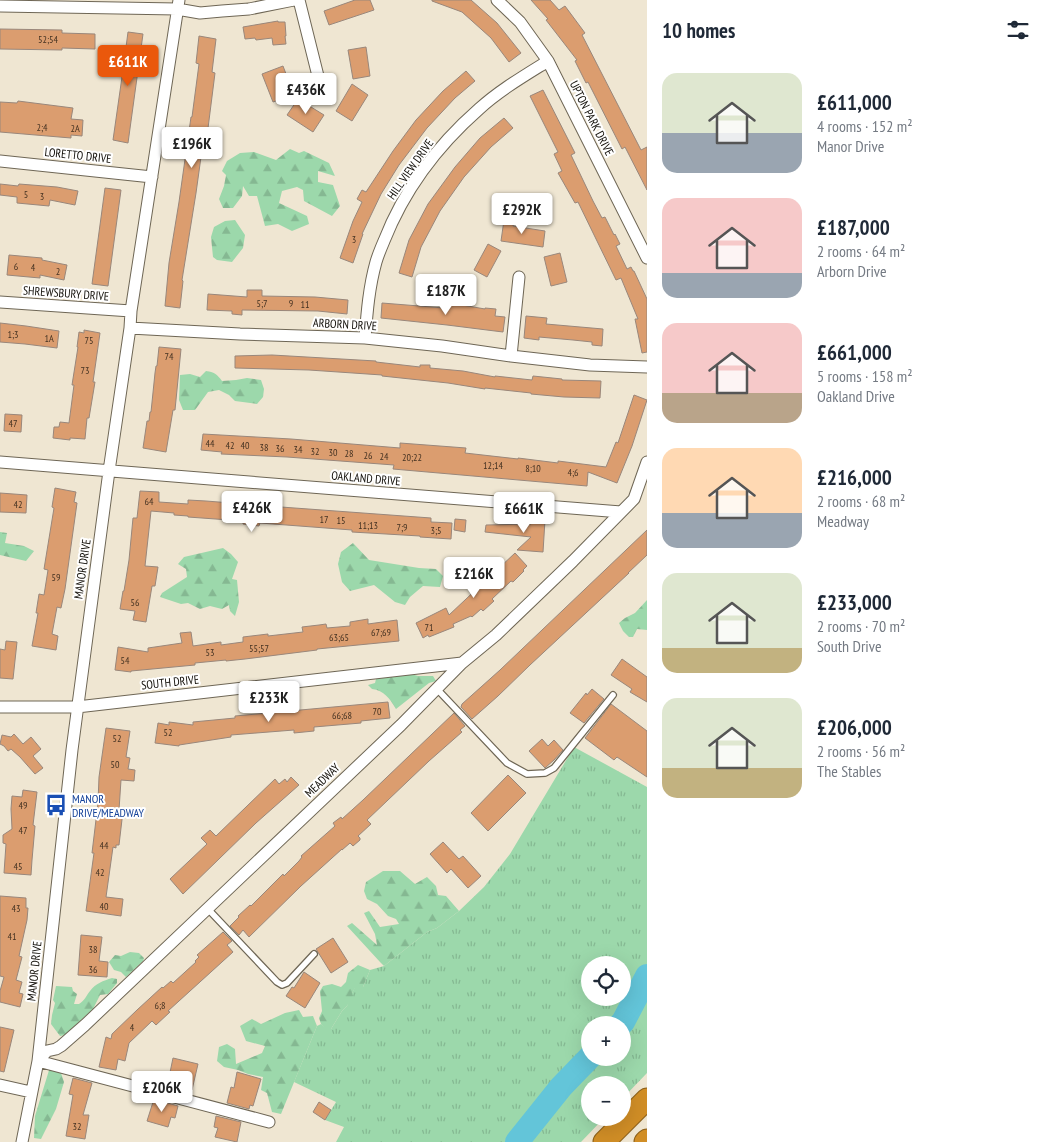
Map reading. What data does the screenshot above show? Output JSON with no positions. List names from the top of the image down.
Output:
{
  "streets": {
    "street": [
      "UPTON PARK DRIVE",
      "LORETTO DRIVE",
      "HILL VIEW DRIVE",
      "SHREWSBURY DRIVE",
      "ARBORN DRIVE",
      "OAKLAND DRIVE",
      "MANOR DRIVE",
      "SOUTH DRIVE",
      "MEADWAY"
    ]
  },
  "crossings": [
    ["UPTON PARK DRIVE", "HILL VIEW DRIVE"],
    ["LORETTO DRIVE", "MANOR DRIVE"],
    ["HILL VIEW DRIVE", "ARBORN DRIVE"],
    ["SHREWSBURY DRIVE", "MANOR DRIVE"],
    ["ARBORN DRIVE", "MANOR DRIVE"],
    ["OAKLAND DRIVE", "MANOR DRIVE"],
    ["OAKLAND DRIVE", "MEADWAY"],
    ["MANOR DRIVE", "SOUTH DRIVE"],
    ["MANOR DRIVE", "MEADWAY"],
    ["SOUTH DRIVE", "MEADWAY"]
  ],
  "places": {
    "bus stop": ["MANOR DRIVE/MEADWAY"]
  },
  "house_numbers": [
    "52;54",
    "2;4",
    "2A",
    "5",
    "3",
    "3",
    "6",
    "4",
    "2",
    "5;7",
    "9",
    "11",
    "1;3",
    "1A",
    "75",
    "74",
    "73",
    "47",
    "44",
    "42",
    "40",
    "38",
    "36",
    "34",
    "32",
    "30",
    "28",
    "26",
    "24",
    "20;22",
    "12;14",
    "8;10",
    "4;6",
    "64",
    "42",
    "17",
    "15",
    "11;13",
    "7;9",
    "3;5",
    "59",
    "56",
    "71",
    "67;69",
    "63;65",
    "55;57",
    "53",
    "54",
    "70",
    "66;68",
    "52",
    "52",
    "50",
    "49",
    "47",
    "44",
    "45",
    "42",
    "40",
    "43",
    "41",
    "38",
    "36",
    "6;8",
    "4",
    "32"
  ],
  "page": {
    "heading": "10 homes",
    "price": [
      "£611K",
      "£436K",
      "£196K",
      "£292K",
      "£187K",
      "£426K",
      "£661K",
      "£216K",
      "£233K",
      "£206K"
    ],
    "list": [
      {
        "name": "£611,000",
        "note": "4 rooms · 152 m² · Manor Drive"
      },
      {
        "name": "£187,000",
        "note": "2 rooms · 64 m² · Arborn Drive"
      },
      {
        "name": "£661,000",
        "note": "5 rooms · 158 m² · Oakland Drive"
      },
      {
        "name": "£216,000",
        "note": "2 rooms · 68 m² · Meadway"
      },
      {
        "name": "£233,000",
        "note": "2 rooms · 70 m² · South Drive"
      },
      {
        "name": "£206,000",
        "note": "2 rooms · 56 m² · The Stables"
      }
    ],
    "map_buttons": ["+", "−"]
  }
}
